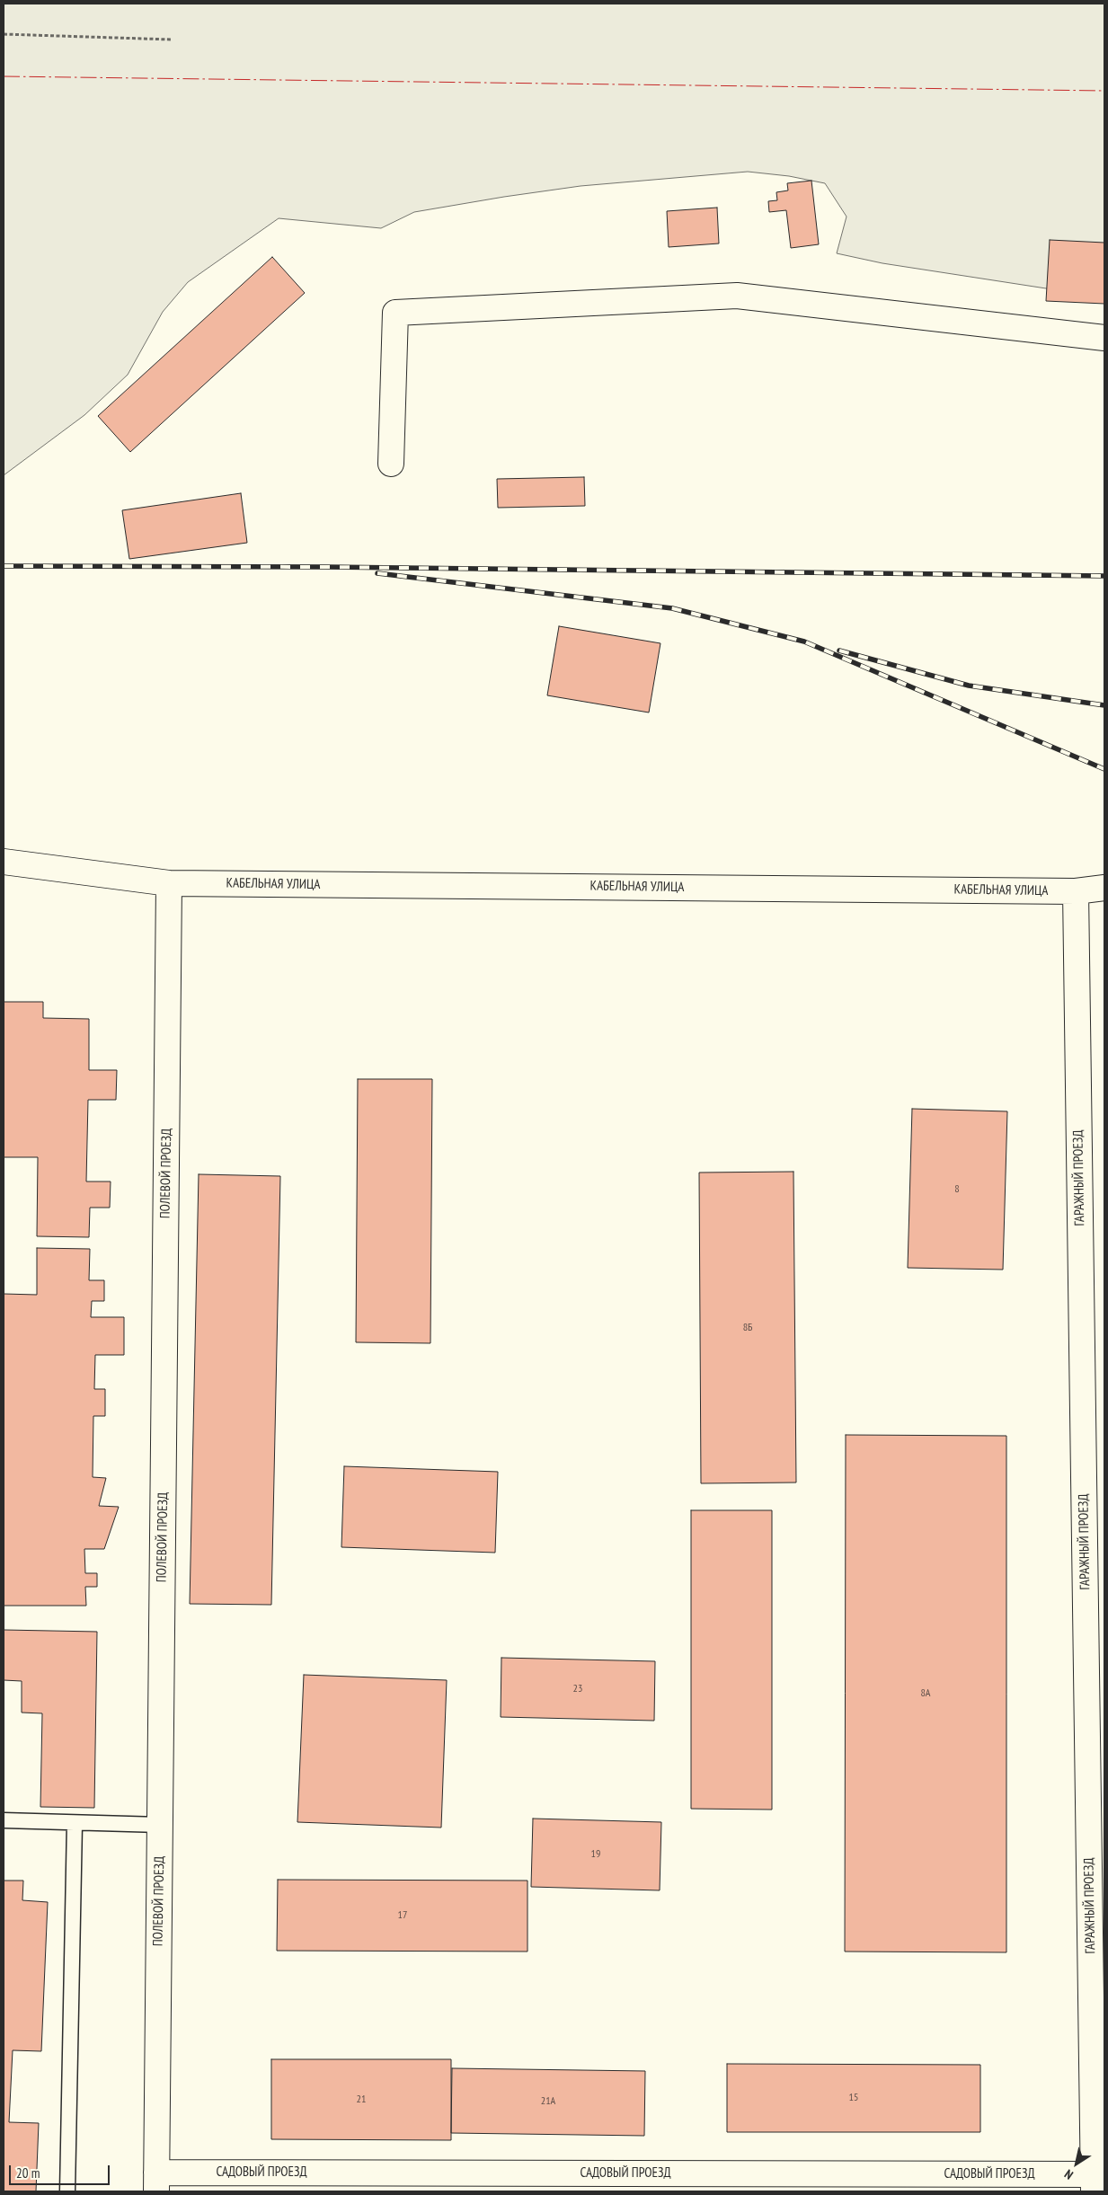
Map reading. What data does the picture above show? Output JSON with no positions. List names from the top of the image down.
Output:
{
  "streets": {
    "street": [
      "КАБЕЛЬНАЯ УЛИЦА",
      "ПОЛЕВОЙ ПРОЕЗД",
      "ГАРАЖНЫЙ ПРОЕЗД",
      "САДОВЫЙ ПРОЕЗД"
    ]
  },
  "crossings": [
    ["КАБЕЛЬНАЯ УЛИЦА", "ПОЛЕВОЙ ПРОЕЗД"],
    ["КАБЕЛЬНАЯ УЛИЦА", "ГАРАЖНЫЙ ПРОЕЗД"],
    ["ПОЛЕВОЙ ПРОЕЗД", "САДОВЫЙ ПРОЕЗД"],
    ["ГАРАЖНЫЙ ПРОЕЗД", "САДОВЫЙ ПРОЕЗД"]
  ],
  "house_numbers": [
    "8",
    "8Б",
    "23",
    "8А",
    "19",
    "17",
    "15",
    "21",
    "21А"
  ],
  "scale_bar": "20 m",
  "north": "bottom left"
}
